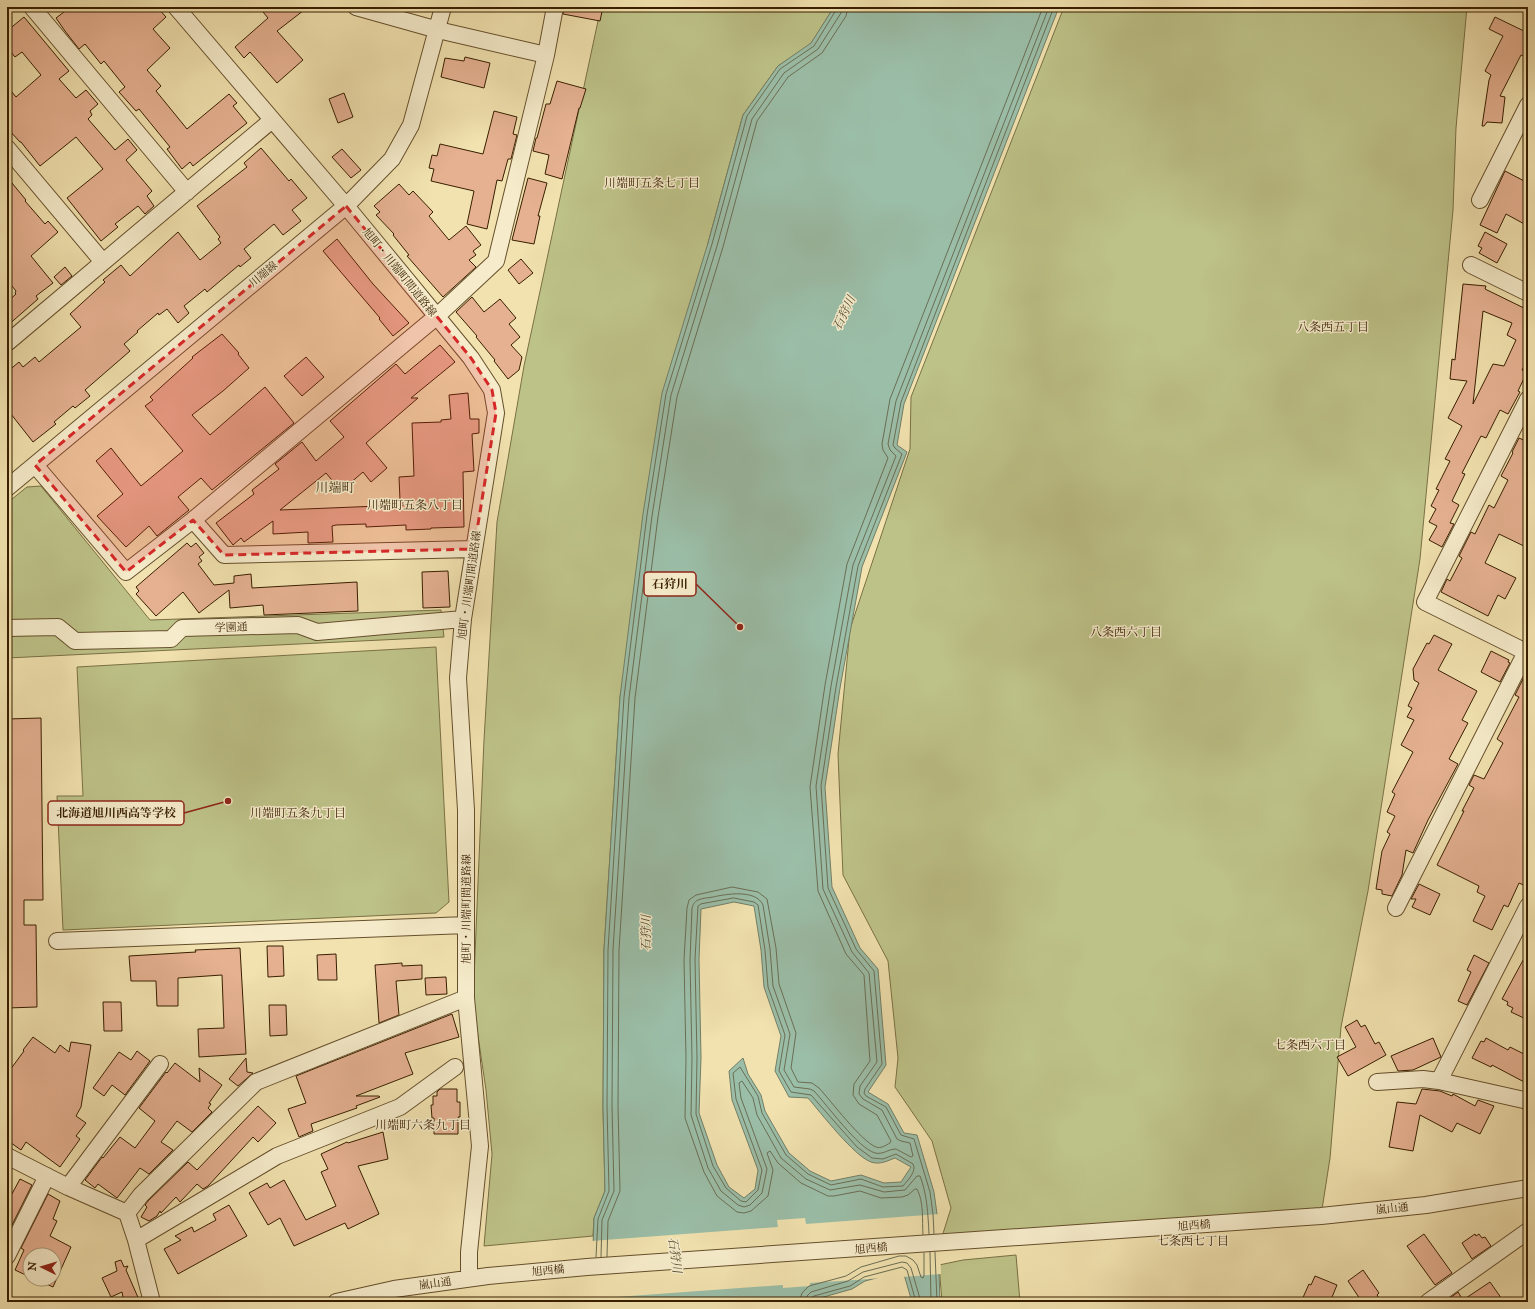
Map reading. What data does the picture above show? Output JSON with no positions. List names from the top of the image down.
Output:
{
  "streets": {
    "street": [
      "旭町・川端町間道路線",
      "川端線",
      "学園通",
      "嵐山通",
      "旭西橋"
    ]
  },
  "crossings": [
    ["旭町・川端町間道路線", "川端線"],
    ["旭町・川端町間道路線", "学園通"],
    ["旭町・川端町間道路線", "嵐山通"],
    ["嵐山通", "旭西橋"]
  ],
  "districts": [
    "川端町五条七丁目",
    "八条西五丁目",
    "川端町",
    "川端町五条八丁目",
    "八条西六丁目",
    "川端町五条九丁目",
    "七条西六丁目",
    "川端町六条九丁目",
    "七条西七丁目"
  ],
  "water": ["石狩川"],
  "places": ["石狩川", "北海道旭川西高等学校"],
  "north": "left"
}
